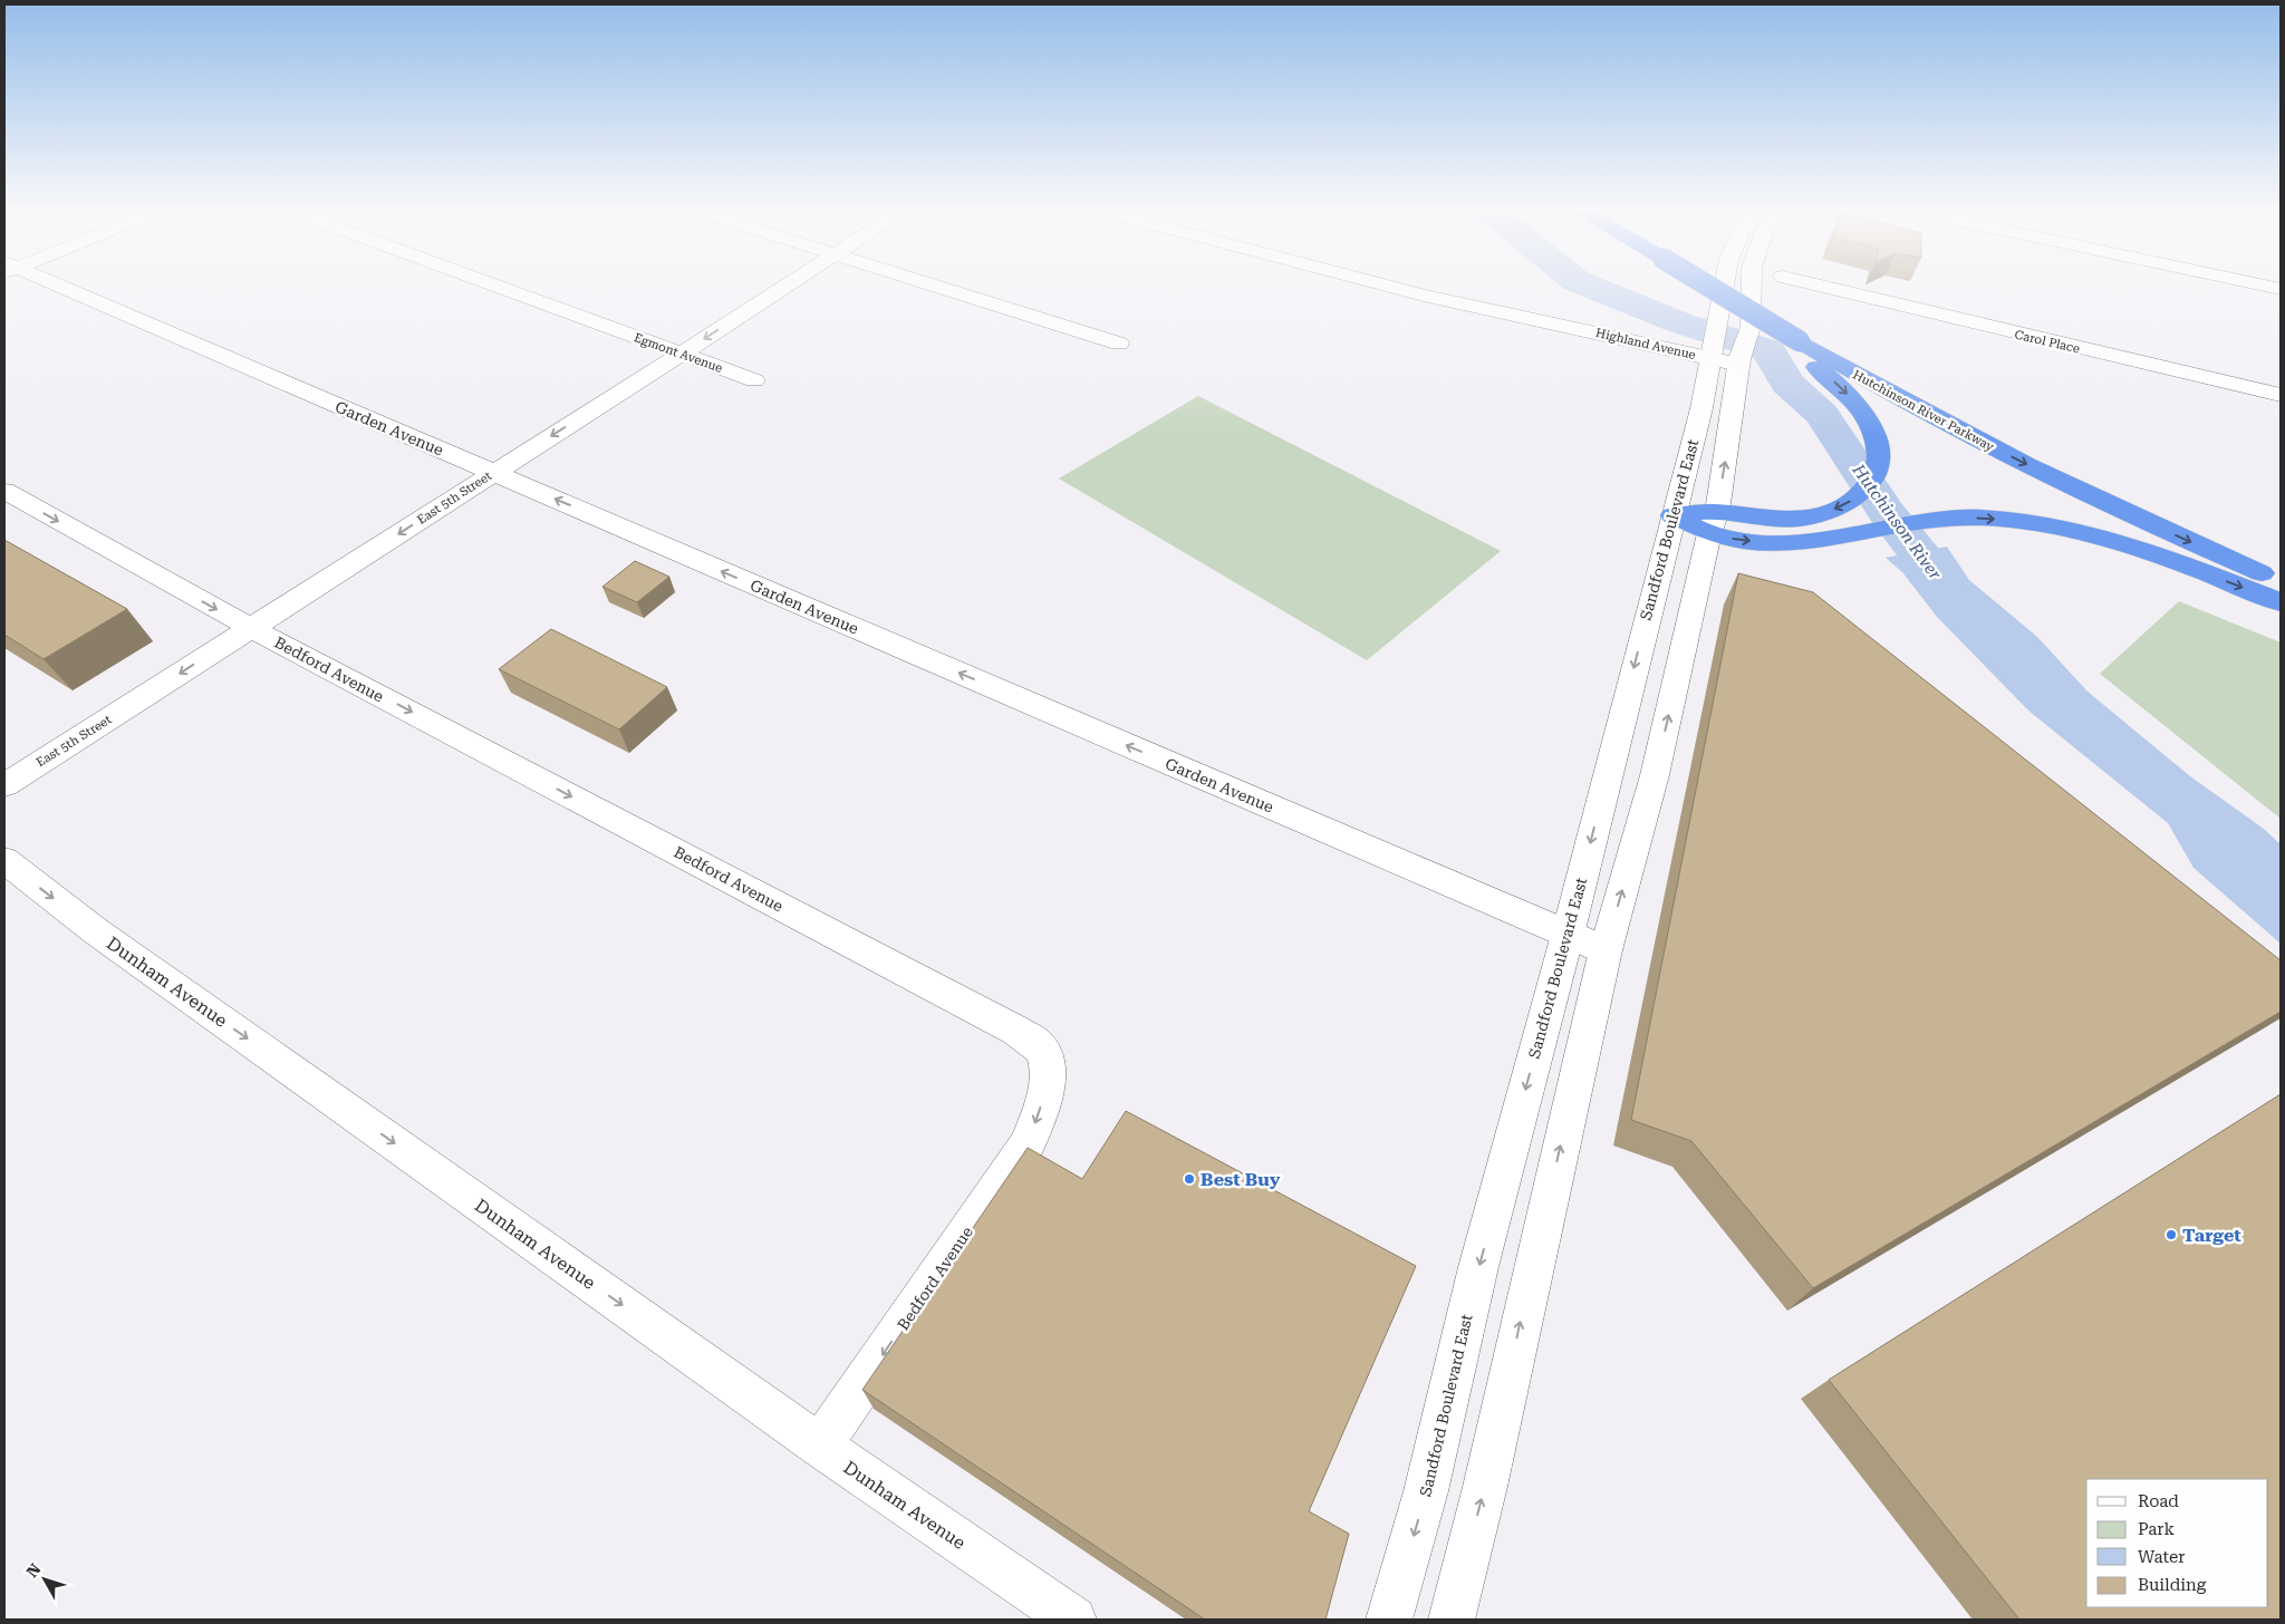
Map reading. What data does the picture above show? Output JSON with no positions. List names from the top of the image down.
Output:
{
  "streets": {
    "highway": ["Hutchinson River Parkway"],
    "street": [
      "Carol Place",
      "Highland Avenue",
      "Egmont Avenue",
      "Garden Avenue",
      "East 5th Street",
      "Sandford Boulevard East",
      "Bedford Avenue",
      "Dunham Avenue"
    ]
  },
  "crossings": [
    ["Highland Avenue", "Sandford Boulevard East"],
    ["Egmont Avenue", "East 5th Street"],
    ["Garden Avenue", "East 5th Street"],
    ["Garden Avenue", "Sandford Boulevard East"],
    ["East 5th Street", "Bedford Avenue"],
    ["Bedford Avenue", "Dunham Avenue"]
  ],
  "one_way": ["Garden Avenue", "East 5th Street", "Dunham Avenue"],
  "water": ["Hutchinson River"],
  "places": ["Best Buy", "Target"],
  "legend": [
    "Road",
    "Park",
    "Water",
    "Building"
  ],
  "north": "top left"
}
